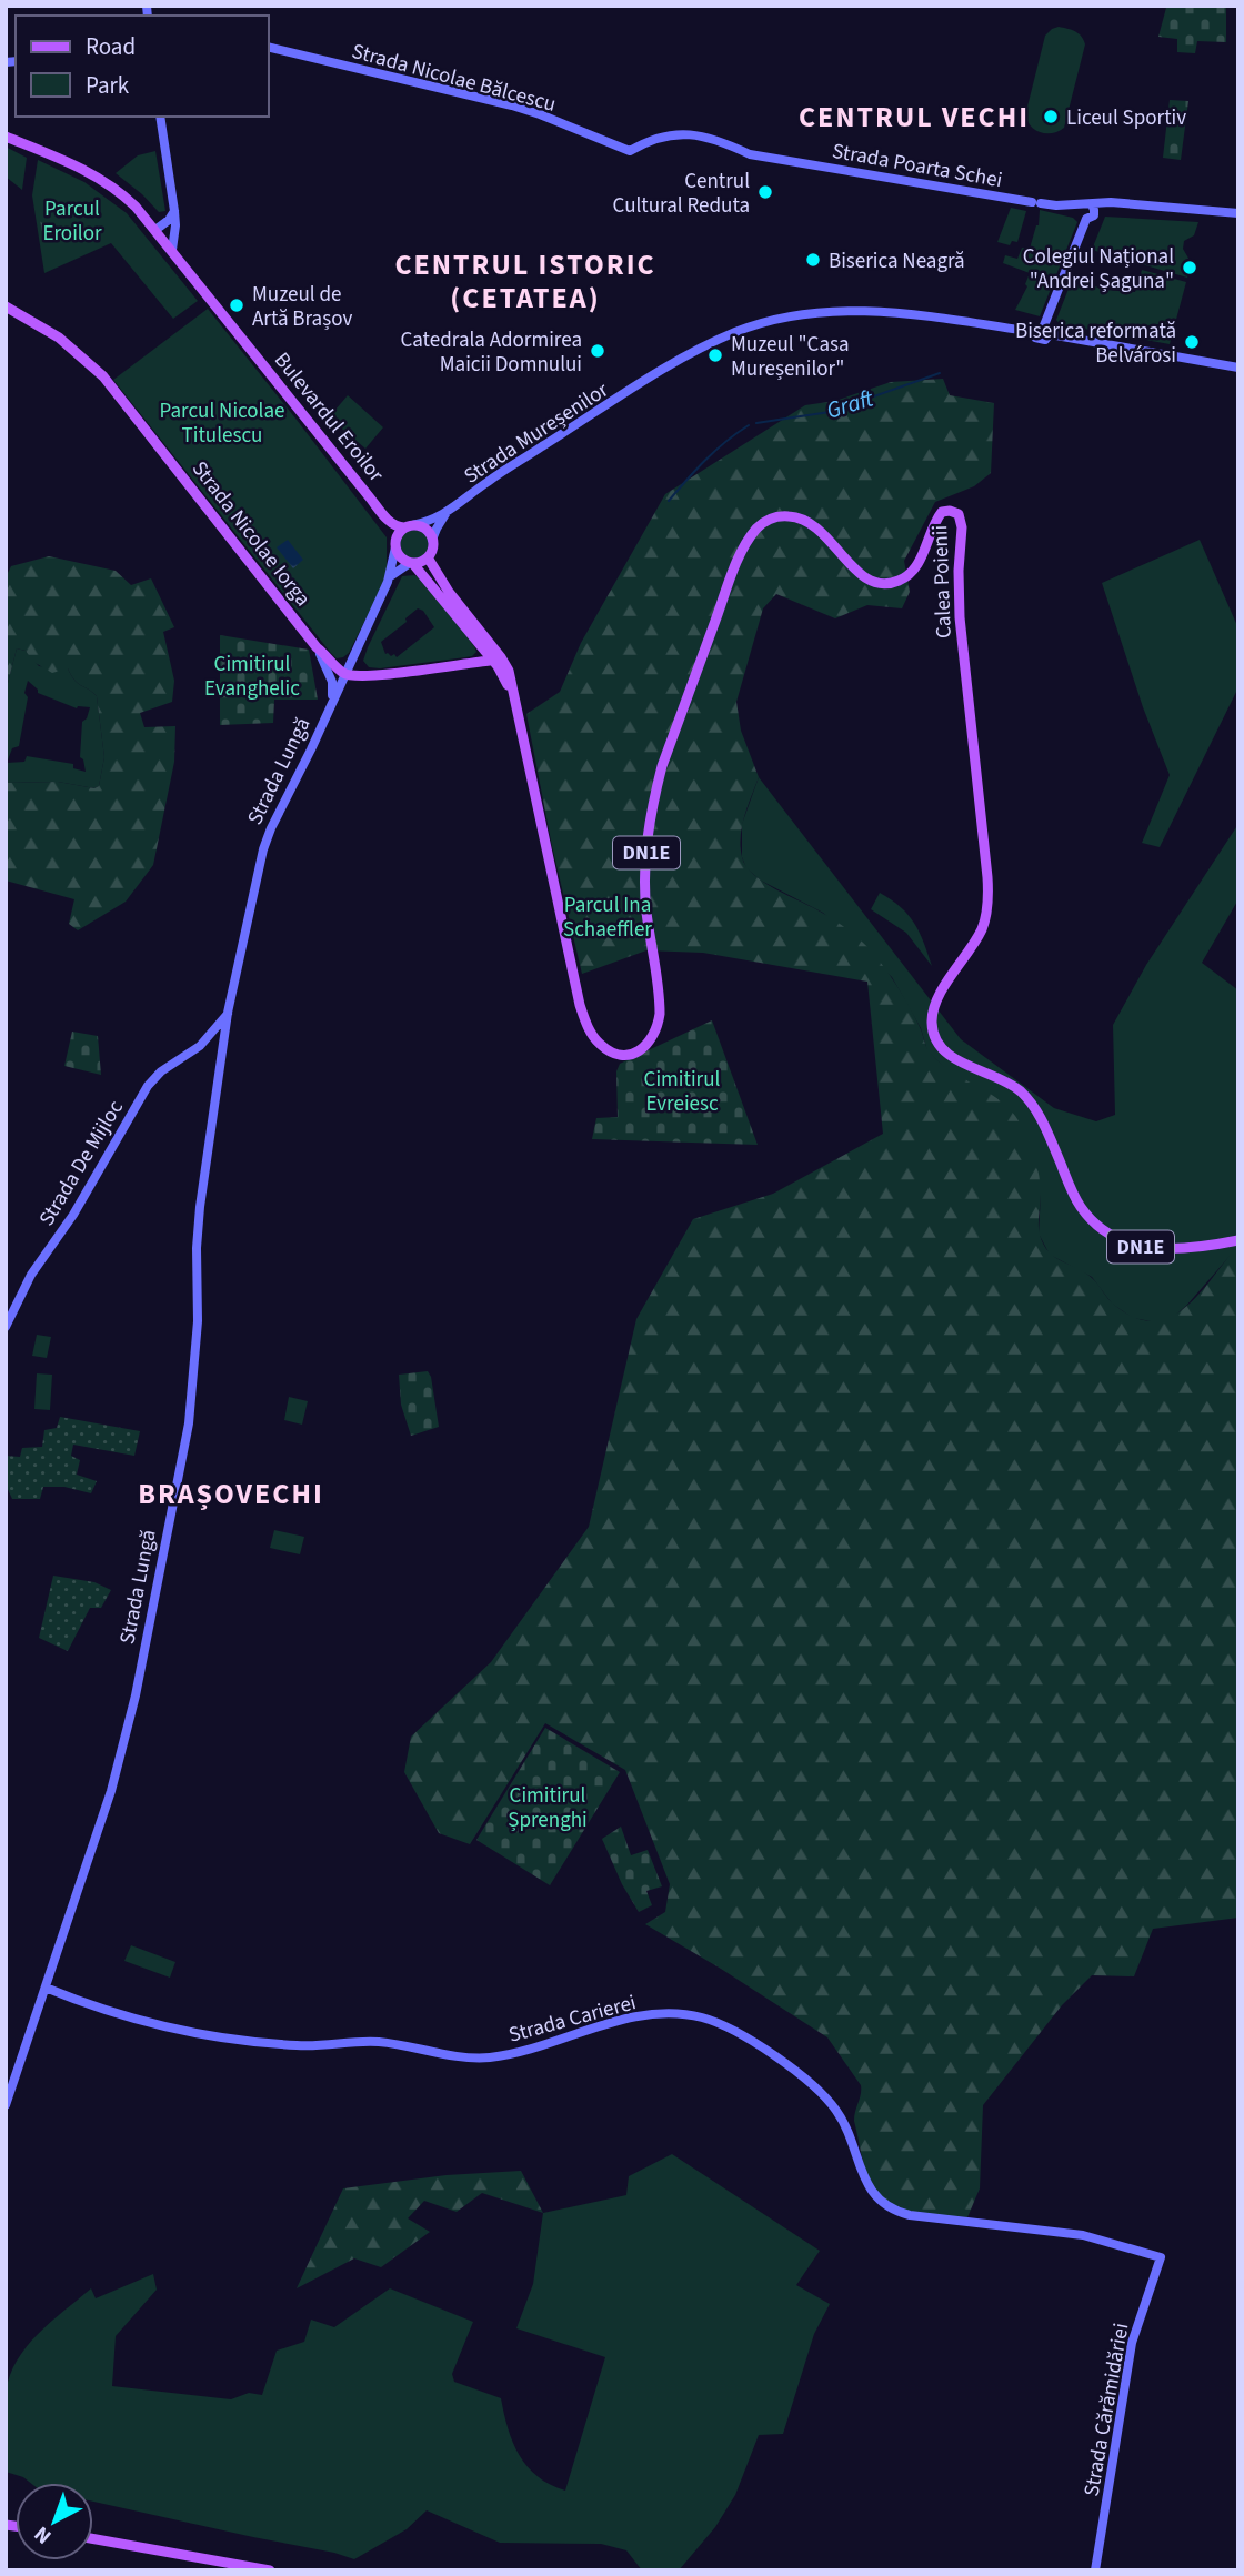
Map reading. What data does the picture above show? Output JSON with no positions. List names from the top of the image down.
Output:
{
  "streets": {
    "main road": [
      "Bulevardul Eroilor",
      "Strada Nicolae Iorga",
      "Calea Poienii",
      "DN1E"
    ],
    "street": [
      "Strada Nicolae Bălcescu",
      "Strada Poarta Schei",
      "Strada Mureșenilor",
      "Strada Lungă",
      "Strada De Mijloc",
      "Strada Carierei",
      "Strada Cărămidăriei"
    ]
  },
  "crossings": [
    ["Strada Nicolae Bălcescu", "Strada Poarta Schei"],
    ["Bulevardul Eroilor", "Strada Mureșenilor"],
    ["Bulevardul Eroilor", "DN1E"],
    ["Strada Mureșenilor", "DN1E"],
    ["Strada Nicolae Iorga", "Strada Lungă"],
    ["Calea Poienii", "DN1E"],
    ["Strada Lungă", "Strada De Mijloc"],
    ["Strada Lungă", "Strada Carierei"],
    ["Strada Carierei", "Strada Cărămidăriei"]
  ],
  "districts": ["CENTRUL VECHI", "CENTRUL ISTORIC (CETATEA)", "BRAȘOVECHI"],
  "water": ["Graft"],
  "parks": [
    "Parcul Eroilor",
    "Parcul Nicolae Titulescu",
    "Cimitirul Evanghelic",
    "Parcul Ina Schaeffler",
    "Cimitirul Evreiesc",
    "Cimitirul Șprenghi"
  ],
  "places": [
    "Liceul Sportiv",
    "Centrul Cultural Reduta",
    "Biserica Neagră",
    "Colegiul Național \"Andrei Șaguna\"",
    "Muzeul de Artă Brașov",
    "Biserica reformată Belvárosi",
    "Catedrala Adormirea Maicii Domnului",
    "Muzeul \"Casa Mureșenilor\""
  ],
  "legend": ["Road", "Park"],
  "north": "bottom left"
}
